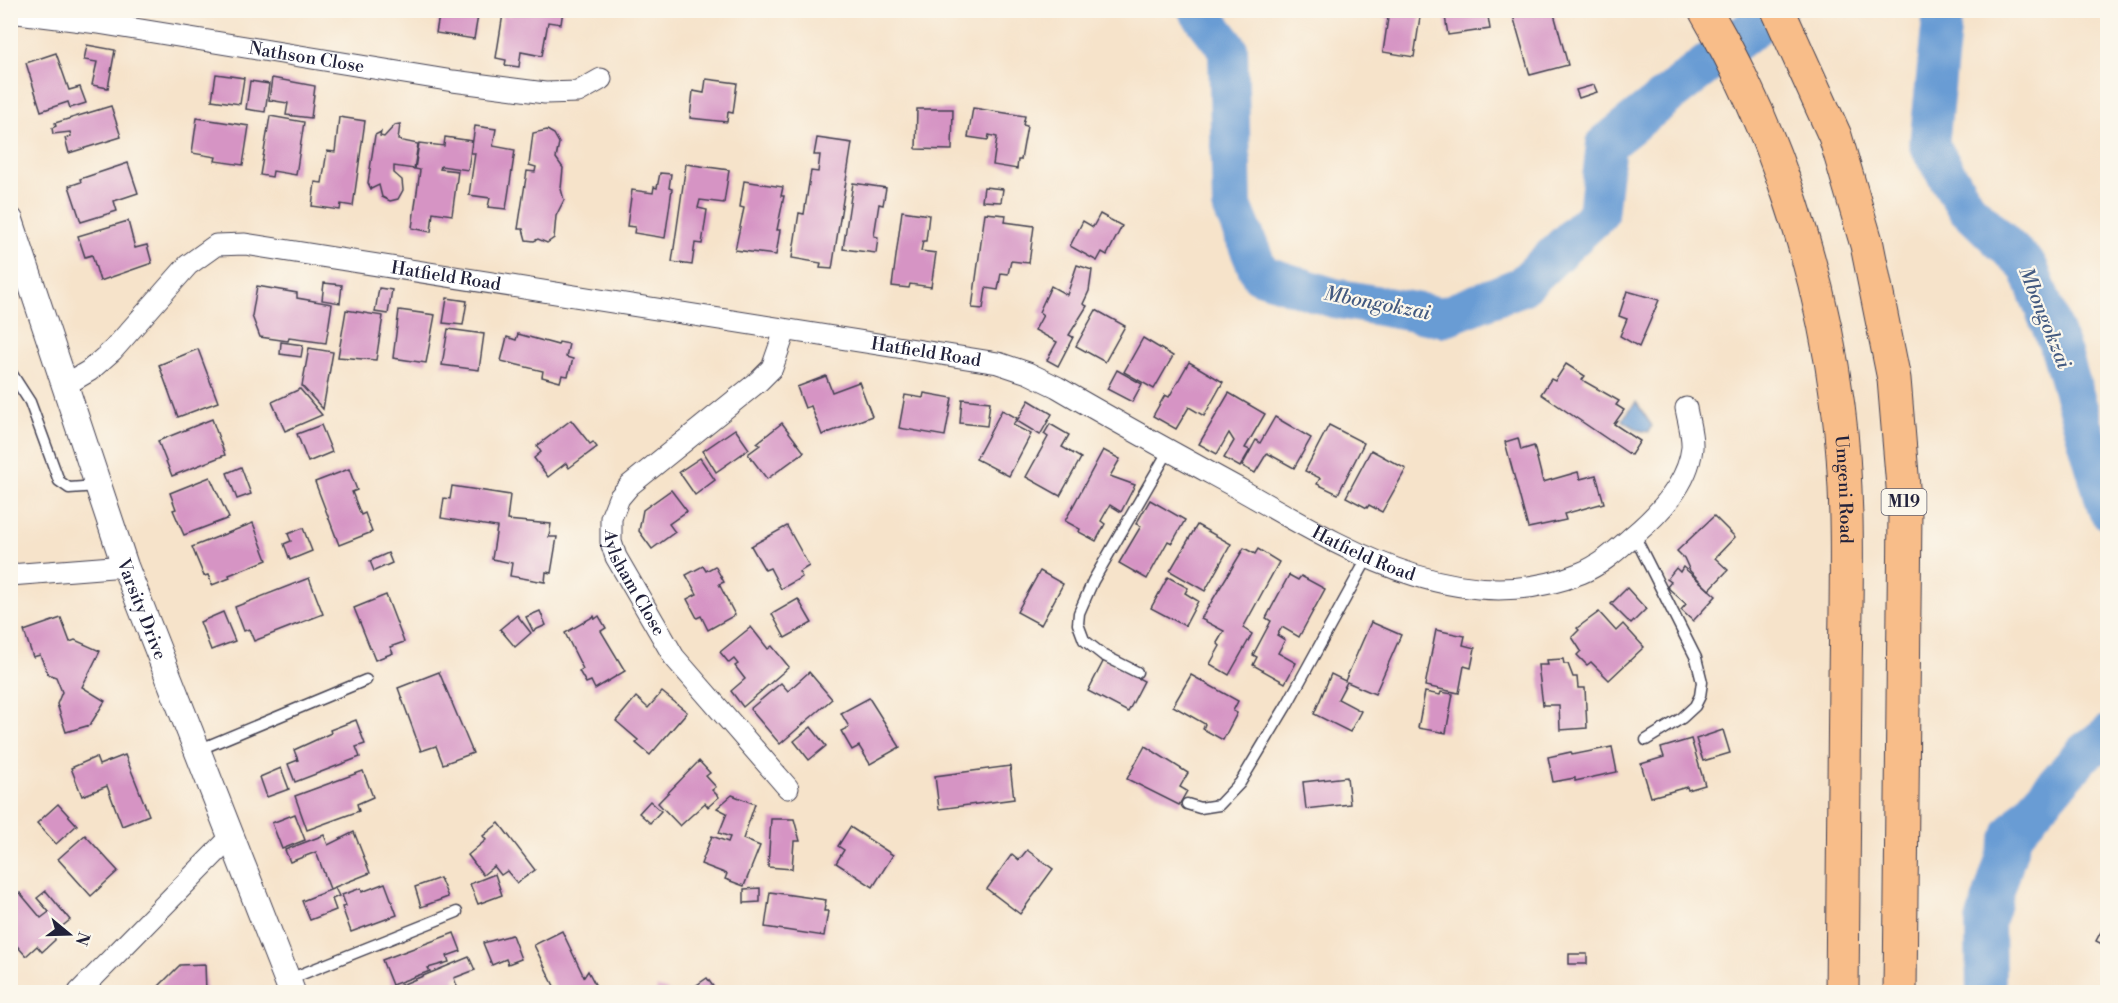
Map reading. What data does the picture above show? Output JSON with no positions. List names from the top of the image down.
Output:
{
  "streets": {
    "highway": ["Umgeni Road", "M19"],
    "street": [
      "Nathson Close",
      "Hatfield Road",
      "Aylsham Close",
      "Varsity Drive"
    ]
  },
  "crossings": [
    ["Hatfield Road", "Aylsham Close"],
    ["Hatfield Road", "Varsity Drive"]
  ],
  "water": ["Mbongokzai"],
  "north": "right"
}
